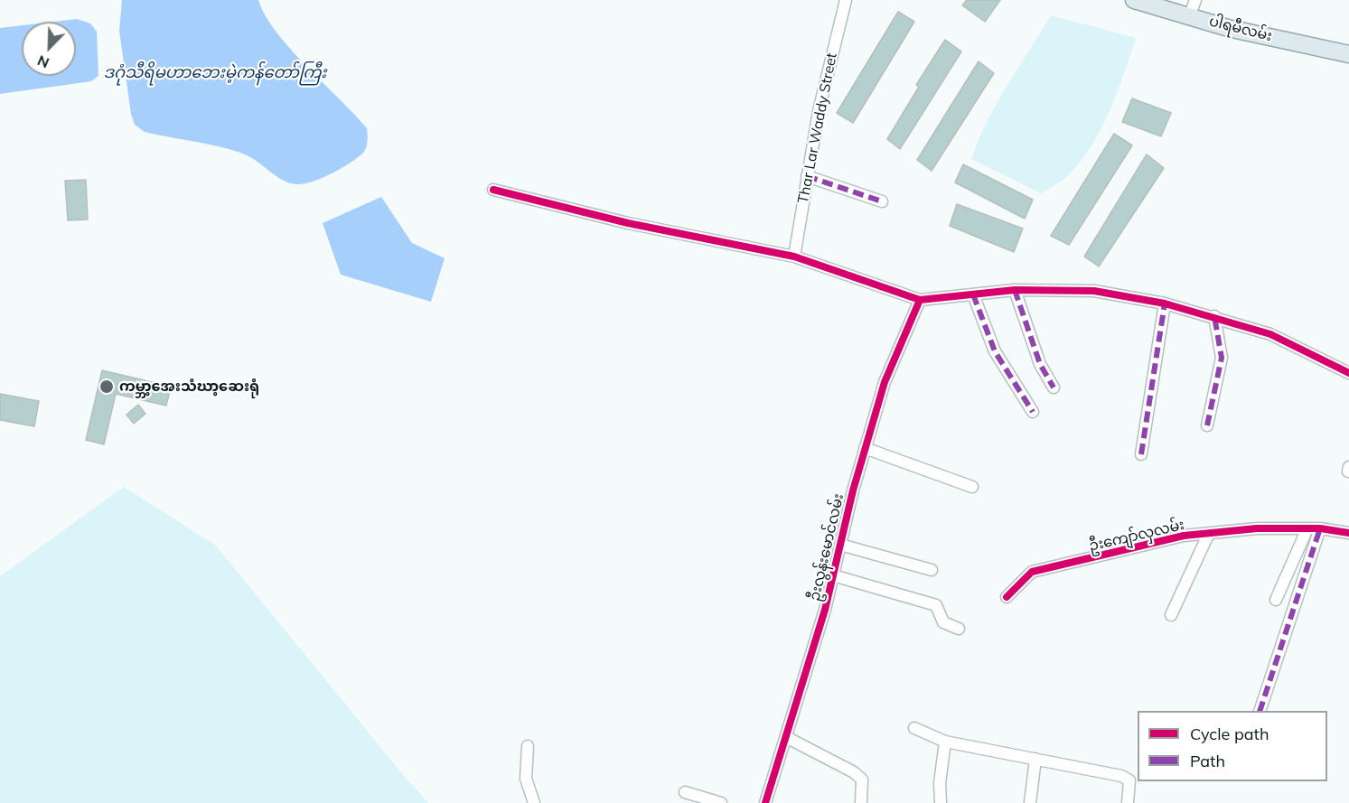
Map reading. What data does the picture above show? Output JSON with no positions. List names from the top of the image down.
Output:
{
  "streets": {
    "main road": ["ပါရမီလမ်း"],
    "street": ["Thar Lar Waddy Street", "ဦးကျော်လှလမ်း", "ဦးလွန်းမောင်လမ်း"]
  },
  "water": ["ဒဂုံသီရိမဟာဘေးမဲ့ကန်တော်ကြီး"],
  "places": ["ကမ္ဘာ့အေးသံဃာ့ဆေးရုံ"],
  "legend": ["Cycle path", "Path"],
  "north": "bottom left"
}
